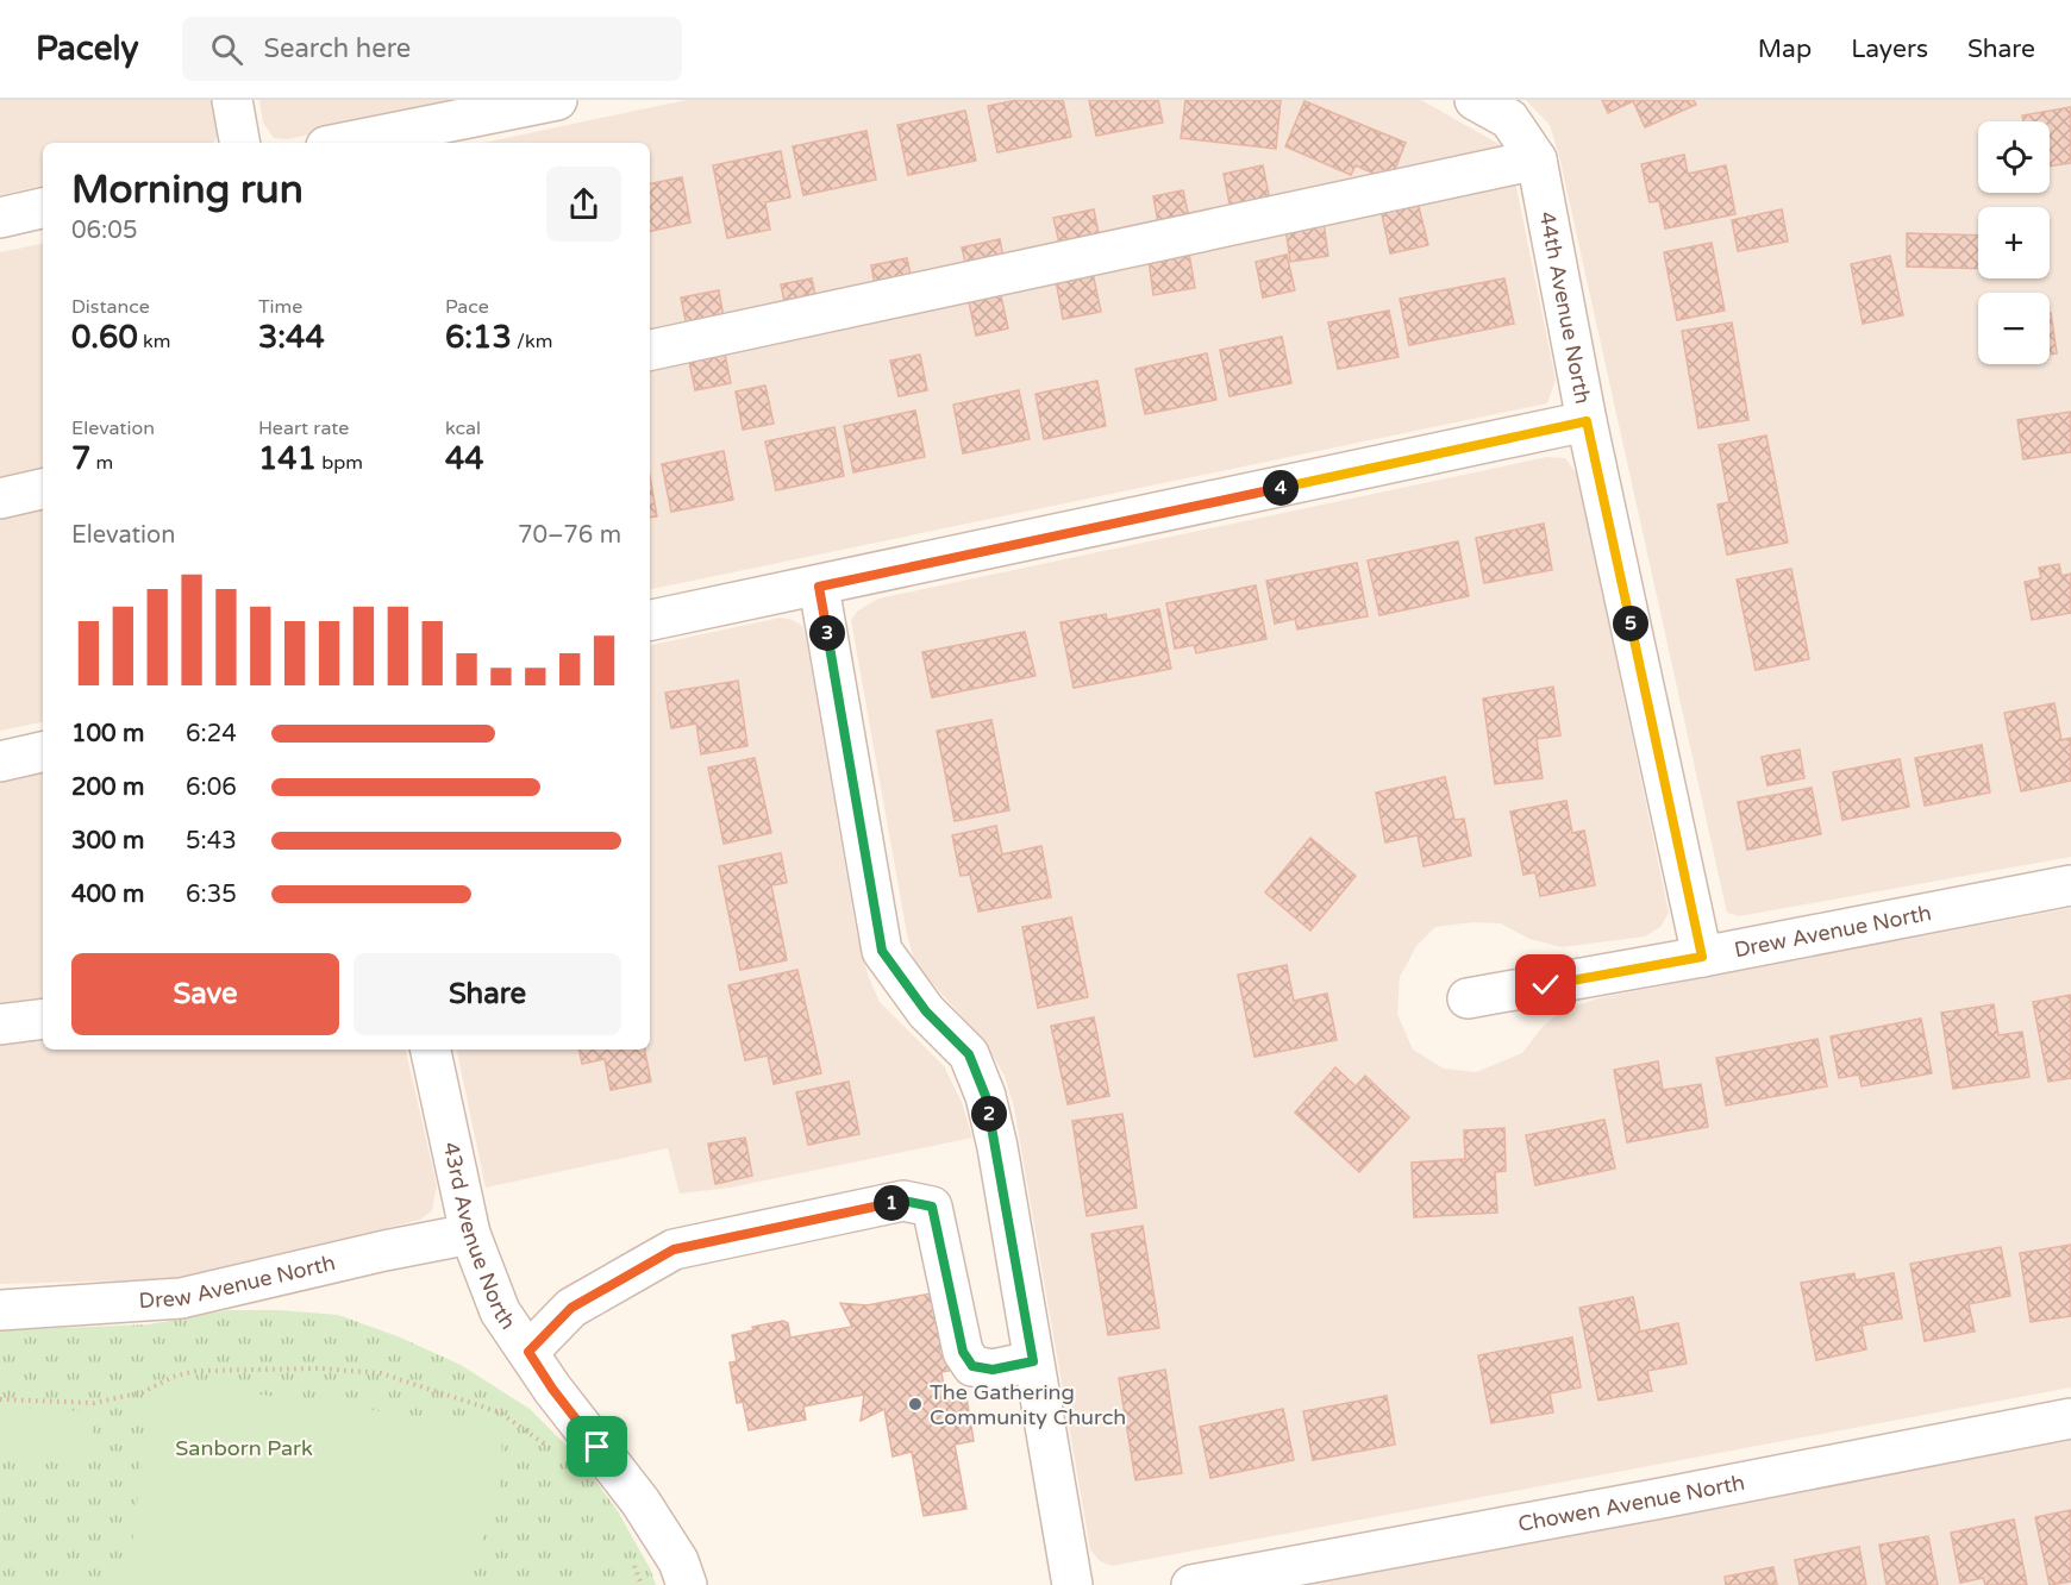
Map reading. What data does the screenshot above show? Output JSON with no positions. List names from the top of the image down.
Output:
{
  "streets": {
    "street": [
      "44th Avenue North",
      "Drew Avenue North",
      "43rd Avenue North",
      "Chowen Avenue North"
    ]
  },
  "crossings": [
    ["44th Avenue North", "Drew Avenue North"],
    ["Drew Avenue North", "43rd Avenue North"]
  ],
  "parks": ["Sanborn Park"],
  "places": ["The Gathering Community Church"],
  "page": {
    "header": "Pacely",
    "search": "Search here",
    "nav": ["Map", "Layers", "Share"],
    "map_buttons": ["+", "−"],
    "heading": ["Morning run", "06:05"],
    "stats": [
      ["Distance", "0.60 km"],
      ["Time", "3:44"],
      ["Pace", "6:13 /km"],
      ["Elevation", "7 m"],
      ["Heart rate", "141 bpm"],
      ["kcal", "44"]
    ],
    "pins": [
      "4",
      "5",
      "3",
      "2",
      "1"
    ],
    "chart": ["Elevation", "70–76 m"],
    "list": [
      {
        "name": "100 m",
        "note": "6:24"
      },
      {
        "name": "200 m",
        "note": "6:06"
      },
      {
        "name": "300 m",
        "note": "5:43"
      },
      {
        "name": "400 m",
        "note": "6:35"
      }
    ],
    "buttons": ["Save", "Share"]
  }
}
